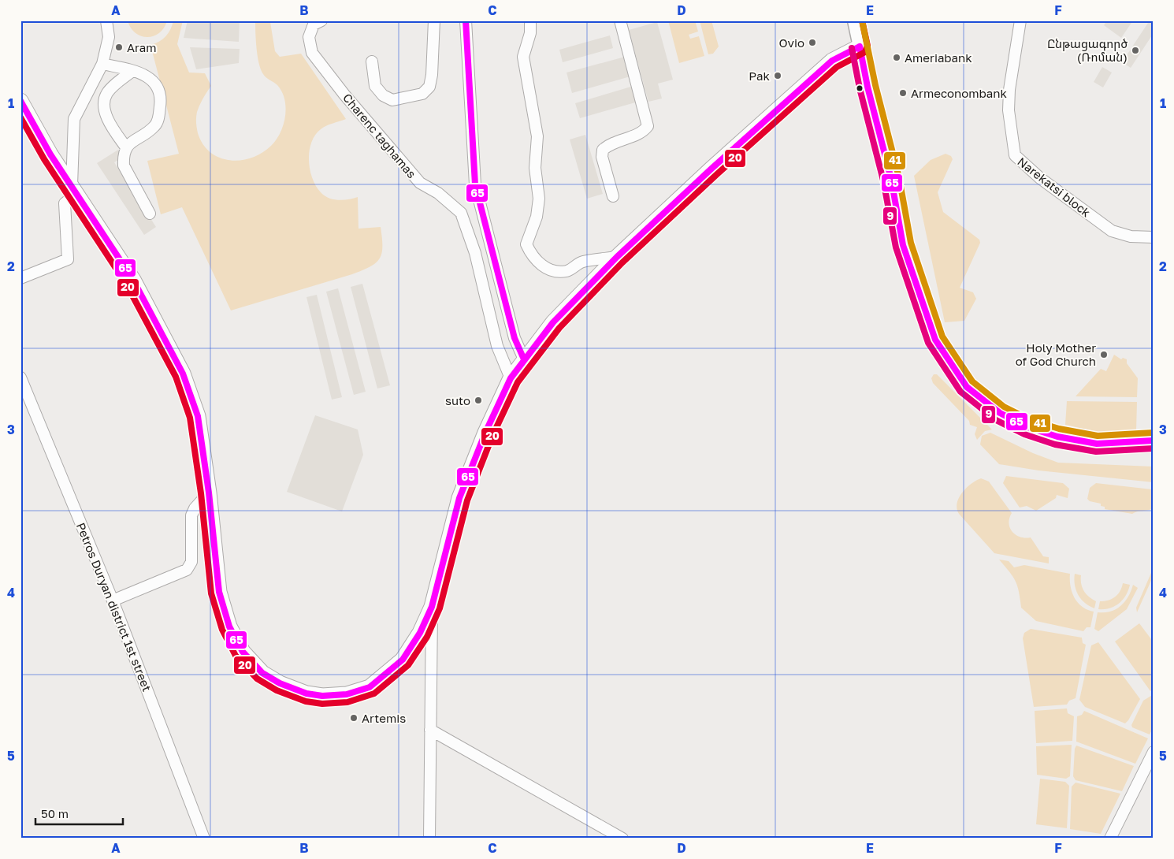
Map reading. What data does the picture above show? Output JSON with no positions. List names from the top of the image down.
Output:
{
  "streets": {
    "street": ["Charenc taghamas", "Narekatsi block", "Petros Duryan district 1st street"]
  },
  "places": [
    "Ovio",
    "Aram",
    "Ընթացագործ (Ռոման)",
    "Ameriabank",
    "Pak",
    "Armeconombank",
    "Holy Mother of God Church",
    "suto",
    "Artemis"
  ],
  "lines": [
    "transit line 65",
    "transit line 20",
    "transit line 41",
    "transit line 9"
  ],
  "scale_bar": "50 m",
  "grid": {
    "columns": [
      "A",
      "B",
      "C",
      "D",
      "E",
      "F"
    ],
    "rows": [
      "1",
      "2",
      "3",
      "4",
      "5"
    ]
  }
}
